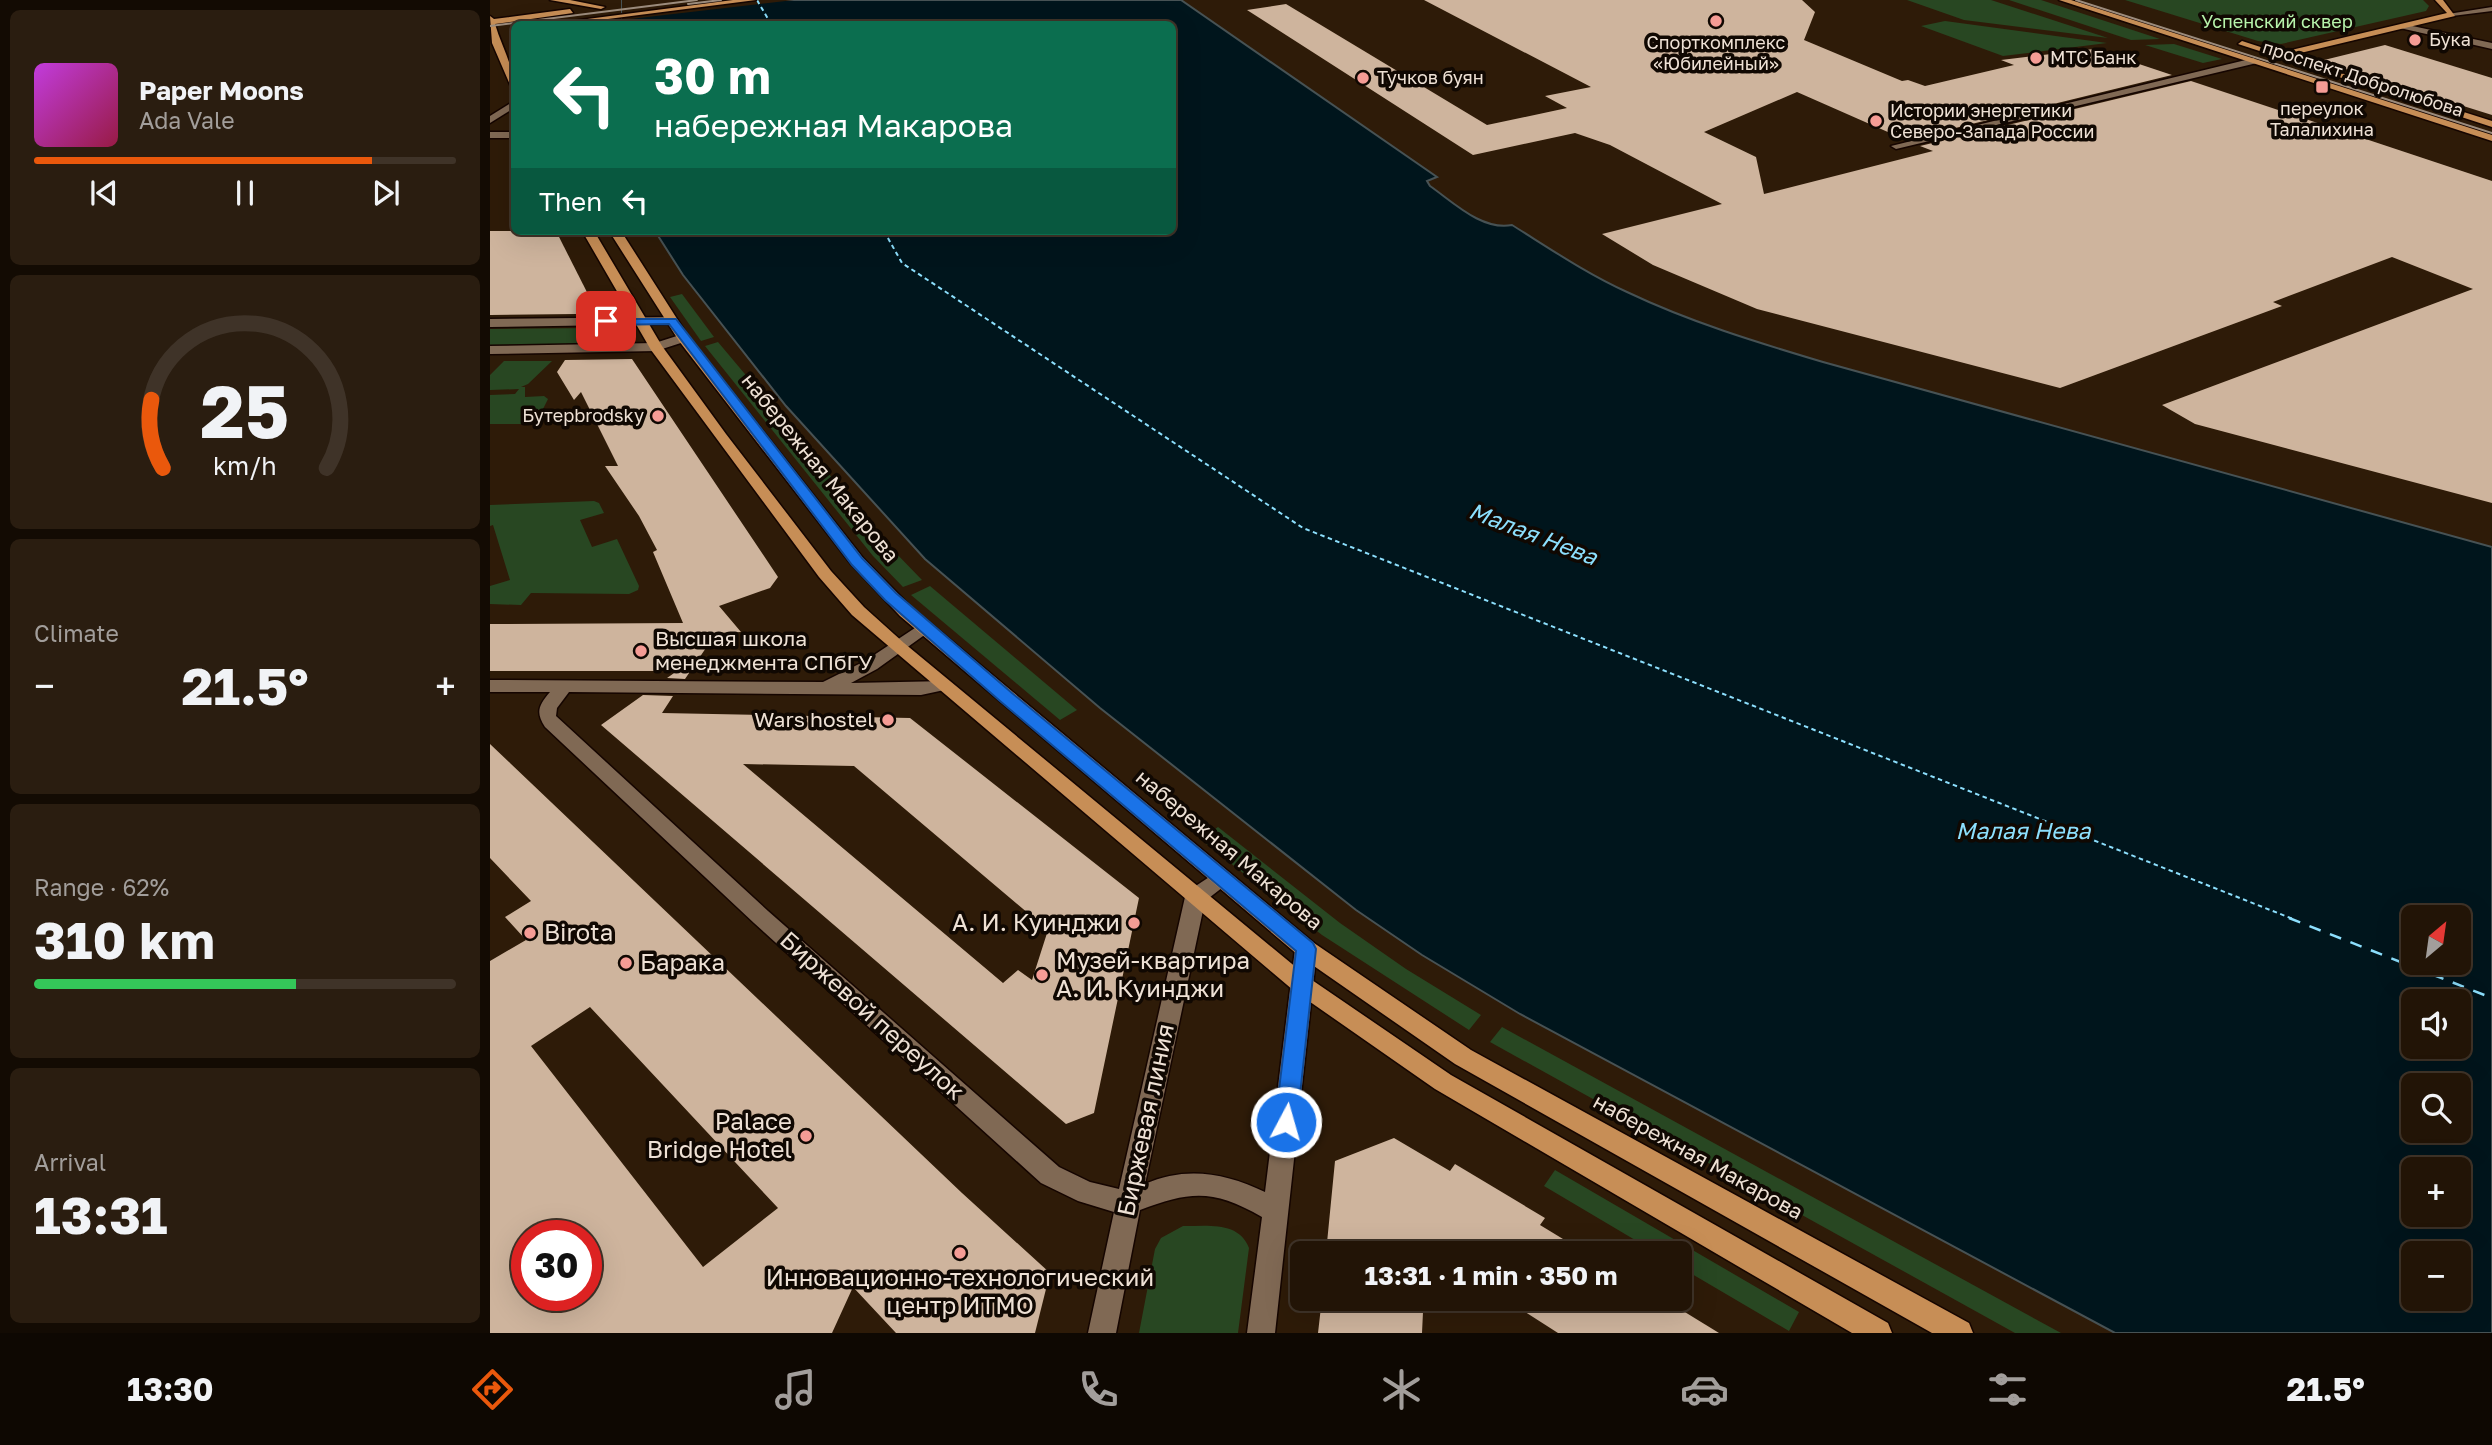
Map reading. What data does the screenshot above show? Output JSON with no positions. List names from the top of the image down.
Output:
{
  "streets": {
    "main road": ["проспект Добролюбова", "набережная Макарова"],
    "street": ["Биржевой переулок", "Биржевая линия"]
  },
  "crossings": [
    ["Биржевой переулок", "Биржевая линия"]
  ],
  "water": ["Малая Нева"],
  "parks": ["Успенский сквер"],
  "places": {
    "other": [
      "Спорткомплекс «Юбилейный»",
      "Бука",
      "МТС Банк",
      "Тучков буян",
      "Истории энергетики Северо-Запада России",
      "Бутерbrodsky",
      "Высшая школа менеджмента СПбГУ",
      "Wars hostel",
      "А. И. Куинджи",
      "Birota",
      "Барака",
      "Музей-квартира А. И. Куинджи",
      "Palace Bridge Hotel",
      "Инновационно-технологический центр ИТМО"
    ],
    "transit": ["переулок Талалихина"]
  },
  "north": "top right",
  "page": {
    "turn": ["30 m", "набережная Макарова"],
    "song": ["Paper Moons", "Ada Vale"],
    "then": "Then",
    "tile": [
      "Climate",
      ["Range · 62%", "310 km"],
      ["Arrival", "13:31"]
    ],
    "heat": ["−", "21.5°", "+"],
    "map_buttons": ["+", "−"],
    "limit": "30",
    "trip": "13:31 · 1 min · 350 m",
    "tabs": ["13:30", "21.5°"],
    "gauge": ["25", "km/h"]
  }
}
